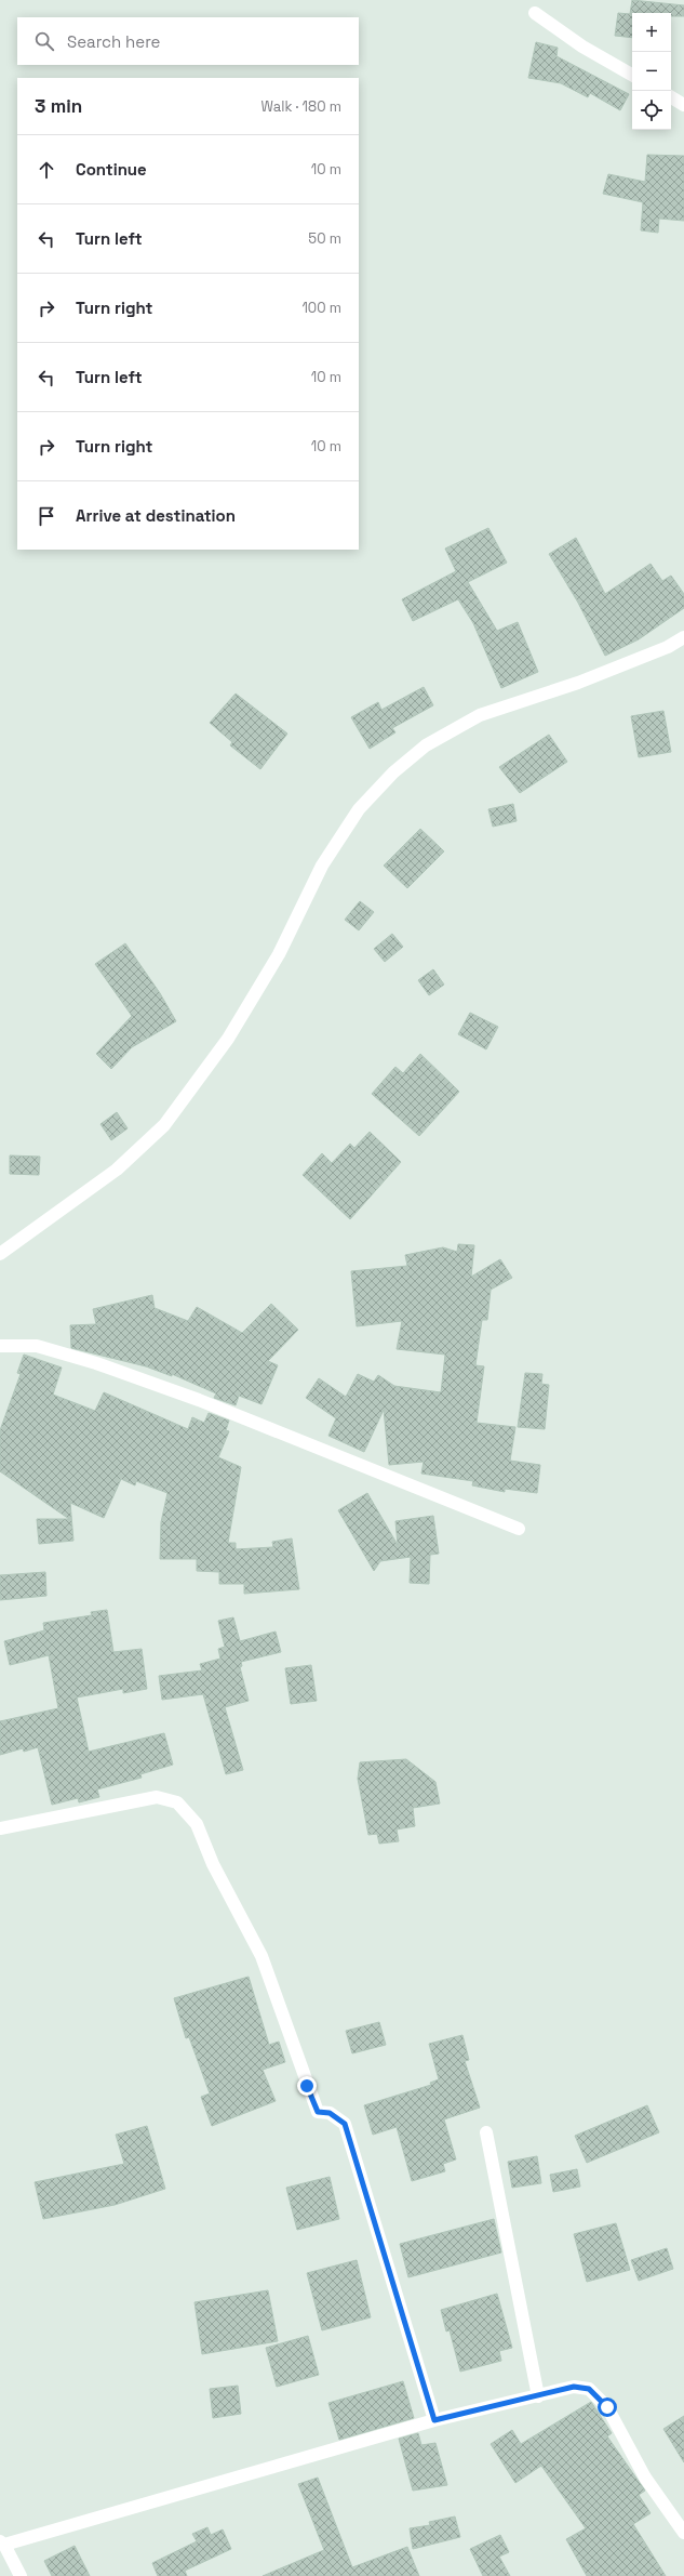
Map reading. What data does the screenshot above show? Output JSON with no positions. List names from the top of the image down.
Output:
{
  "page": {
    "map_buttons": ["+", "−"],
    "search": "Search here",
    "heading": ["3 min", "Walk · 180 m"],
    "list": [
      ["Continue", "10 m"],
      ["Turn left", "50 m"],
      ["Turn right", "100 m"],
      ["Turn left", "10 m"],
      ["Turn right", "10 m"],
      "Arrive at destination"
    ]
  }
}
